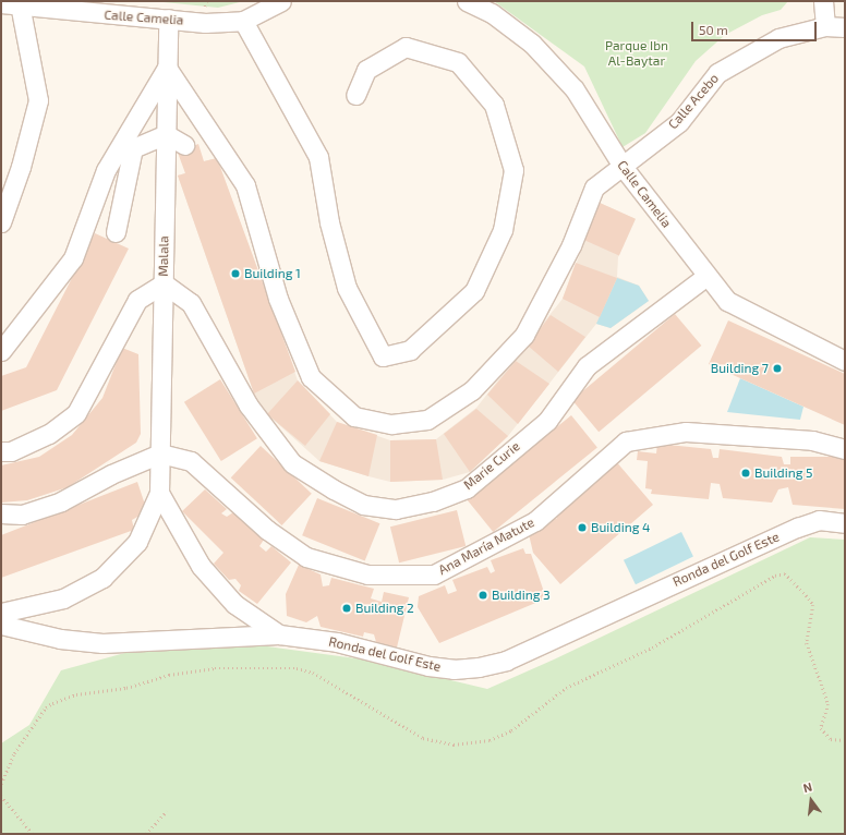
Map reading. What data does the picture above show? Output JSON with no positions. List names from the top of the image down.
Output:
{
  "streets": {
    "street": [
      "Calle Camelia",
      "Calle Acebo",
      "Malala",
      "Marie Curie",
      "Ana María Matute",
      "Ronda del Golf Este"
    ]
  },
  "crossings": [
    ["Calle Camelia", "Calle Acebo"],
    ["Calle Camelia", "Malala"],
    ["Calle Camelia", "Marie Curie"],
    ["Calle Acebo", "Malala"],
    ["Malala", "Marie Curie"],
    ["Malala", "Ana María Matute"]
  ],
  "parks": ["Parque Ibn Al-Baytar"],
  "places": [
    "Building 1",
    "Building 7",
    "Building 5",
    "Building 4",
    "Building 3",
    "Building 2"
  ],
  "scale_bar": "50 m",
  "north": "top"
}
